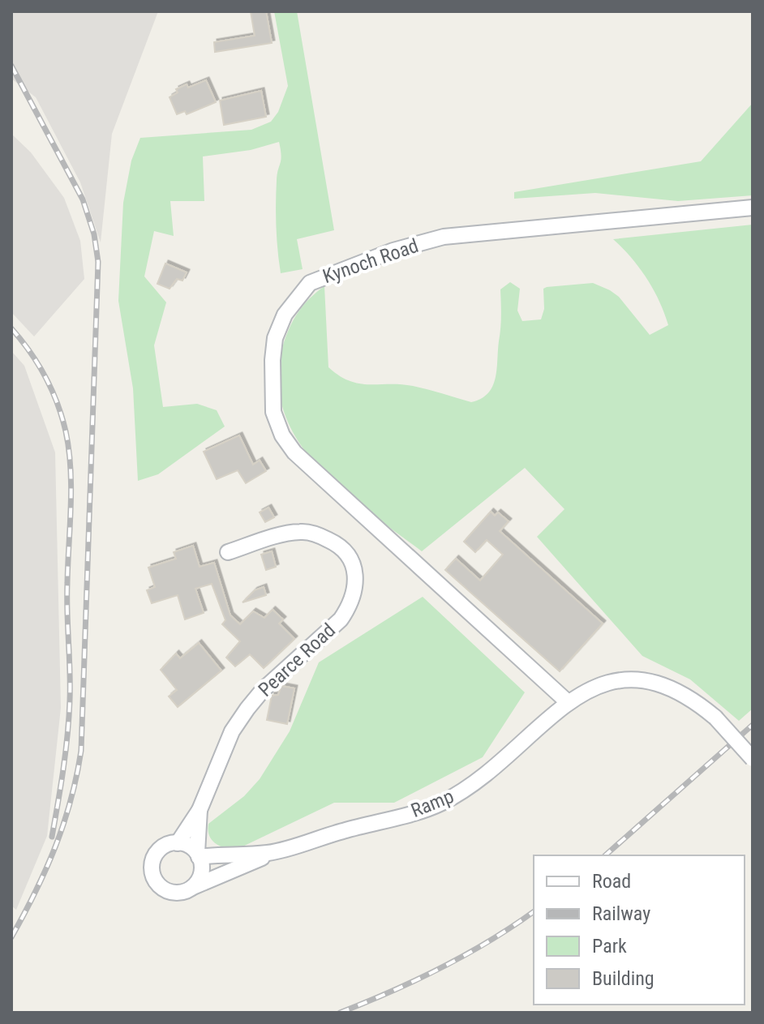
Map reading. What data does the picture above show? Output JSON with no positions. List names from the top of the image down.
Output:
{
  "streets": {
    "street": ["Kynoch Road", "Pearce Road", "Ramp"]
  },
  "crossings": [
    ["Kynoch Road", "Ramp"],
    ["Pearce Road", "Ramp"]
  ],
  "legend": [
    "Road",
    "Railway",
    "Park",
    "Building"
  ]
}
